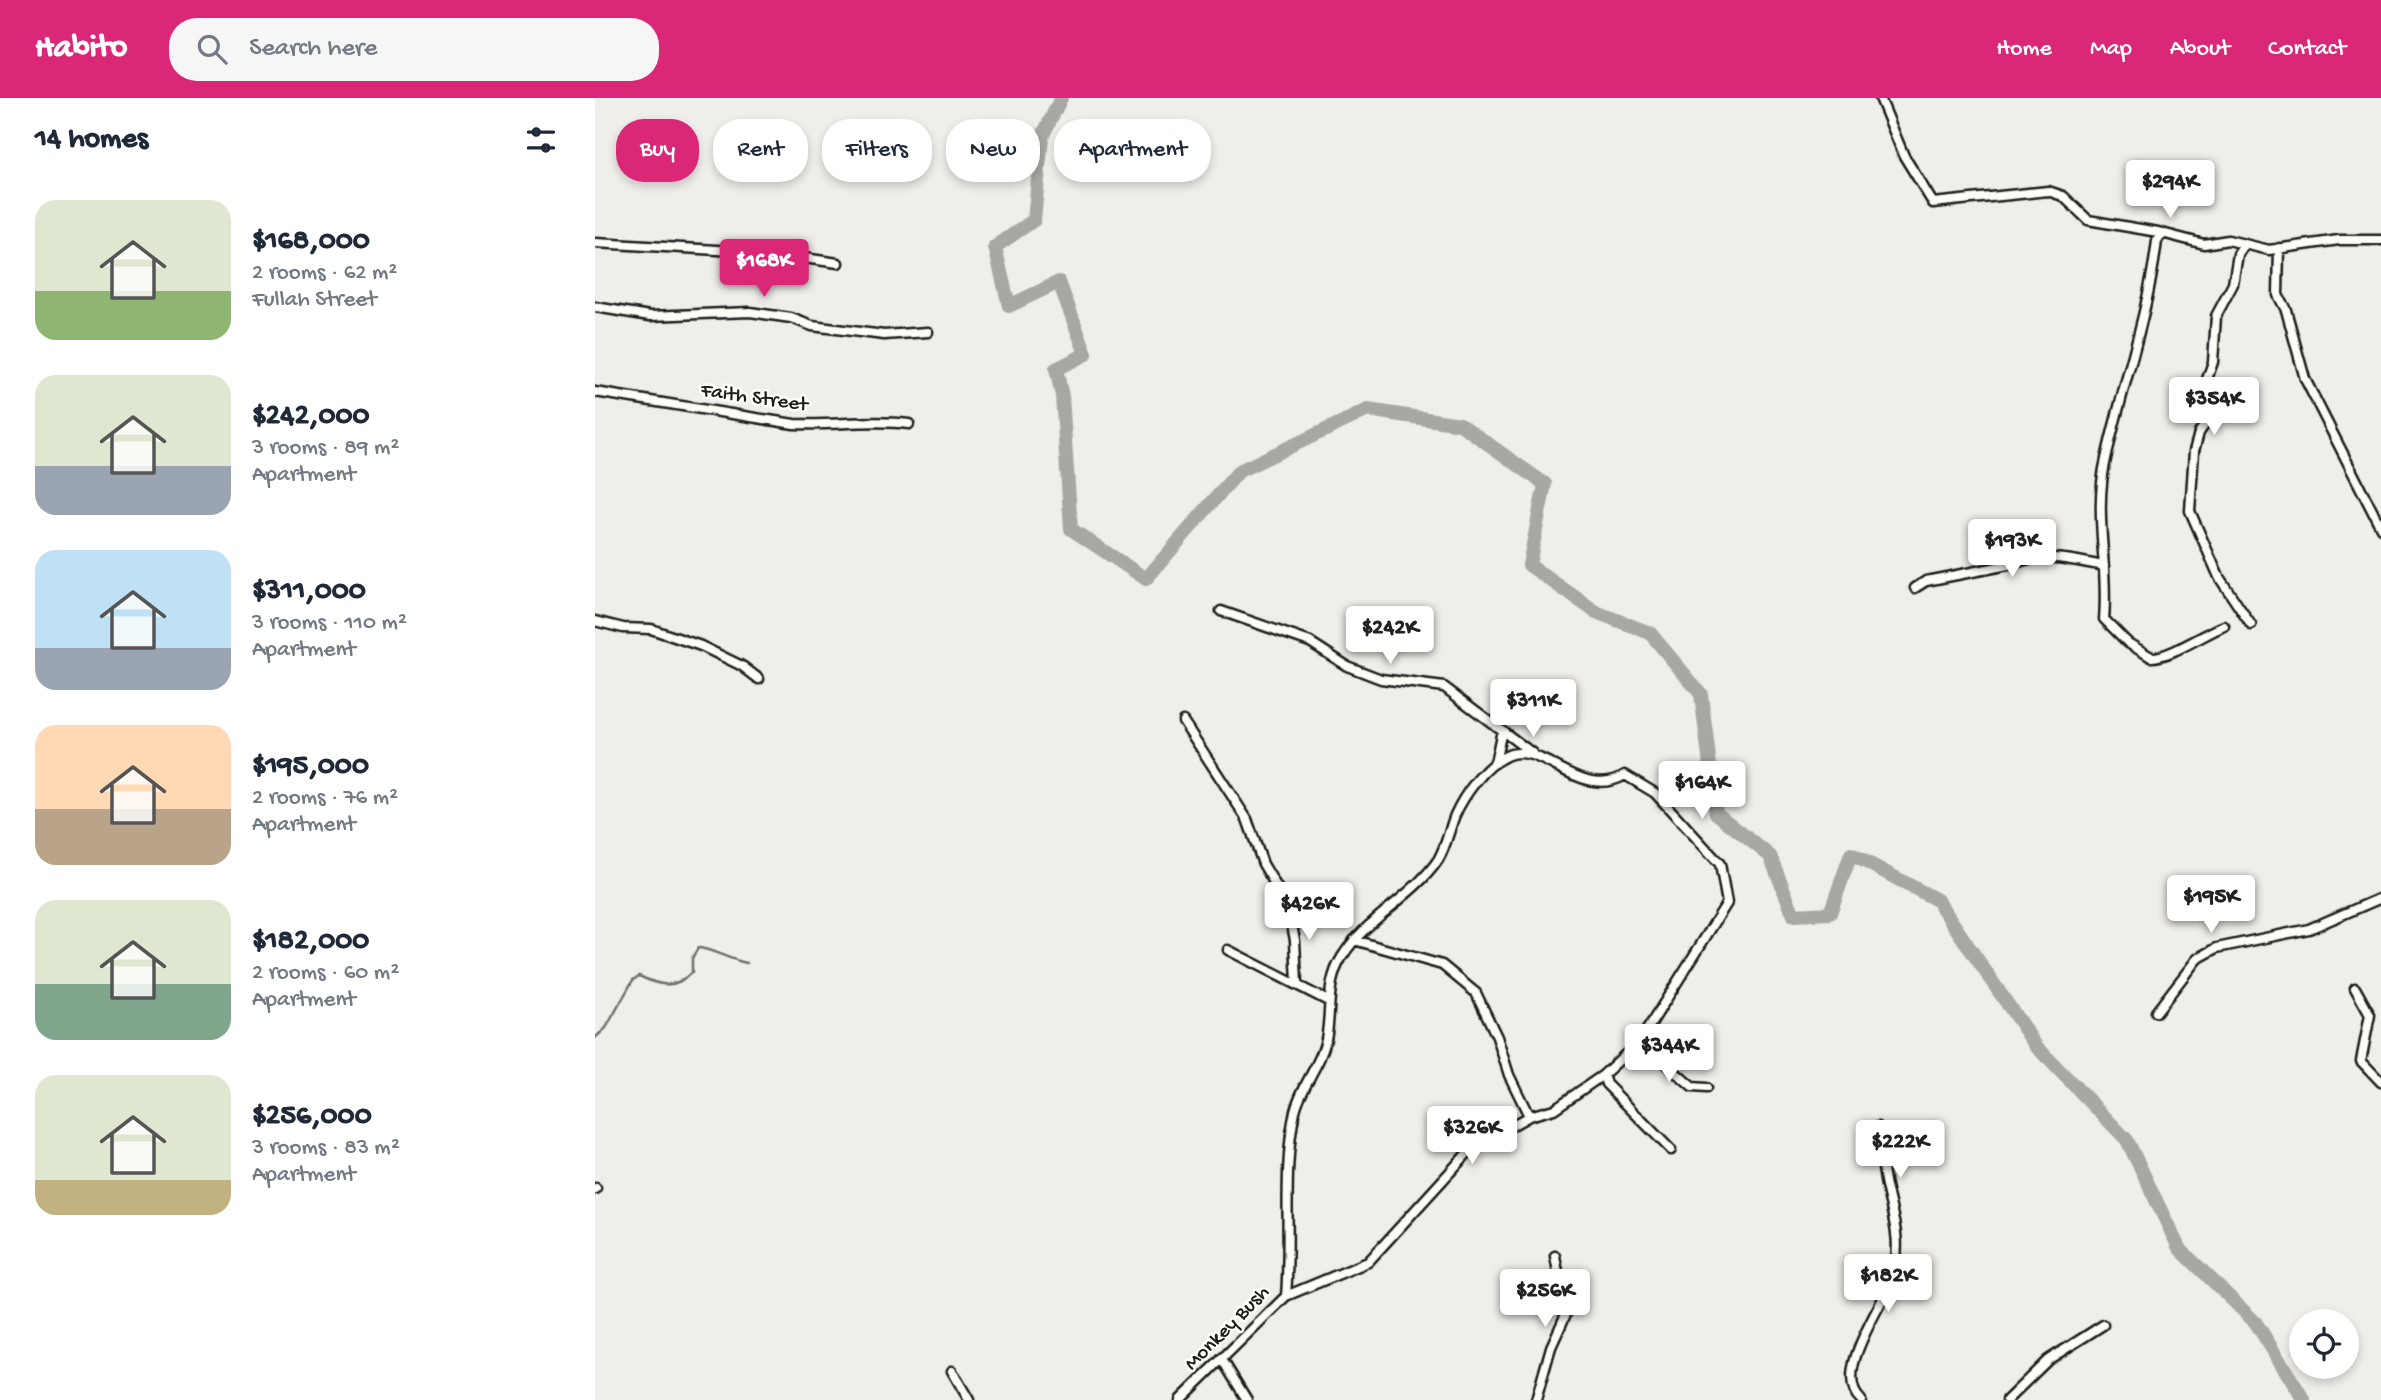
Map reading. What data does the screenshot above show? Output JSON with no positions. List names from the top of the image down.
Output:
{
  "streets": {
    "street": ["Faith Street", "Monkey Bush"]
  },
  "page": {
    "header": "Habito",
    "search": "Search here",
    "nav": [
      "Home",
      "Map",
      "About",
      "Contact"
    ],
    "heading": "14 homes",
    "chip": [
      "Buy",
      "Rent",
      "Filters",
      "New",
      "Apartment"
    ],
    "price": [
      "$294K",
      "$168K",
      "$354K",
      "$193K",
      "$242K",
      "$311K",
      "$164K",
      "$195K",
      "$426K",
      "$344K",
      "$326K",
      "$222K",
      "$182K",
      "$256K"
    ],
    "list": [
      {
        "name": "$168,000",
        "note": "2 rooms · 62 m² · Fullah Street"
      },
      {
        "name": "$242,000",
        "note": "3 rooms · 89 m² · Apartment"
      },
      {
        "name": "$311,000",
        "note": "3 rooms · 110 m² · Apartment"
      },
      {
        "name": "$195,000",
        "note": "2 rooms · 76 m² · Apartment"
      },
      {
        "name": "$182,000",
        "note": "2 rooms · 60 m² · Apartment"
      },
      {
        "name": "$256,000",
        "note": "3 rooms · 83 m² · Apartment"
      }
    ]
  }
}
